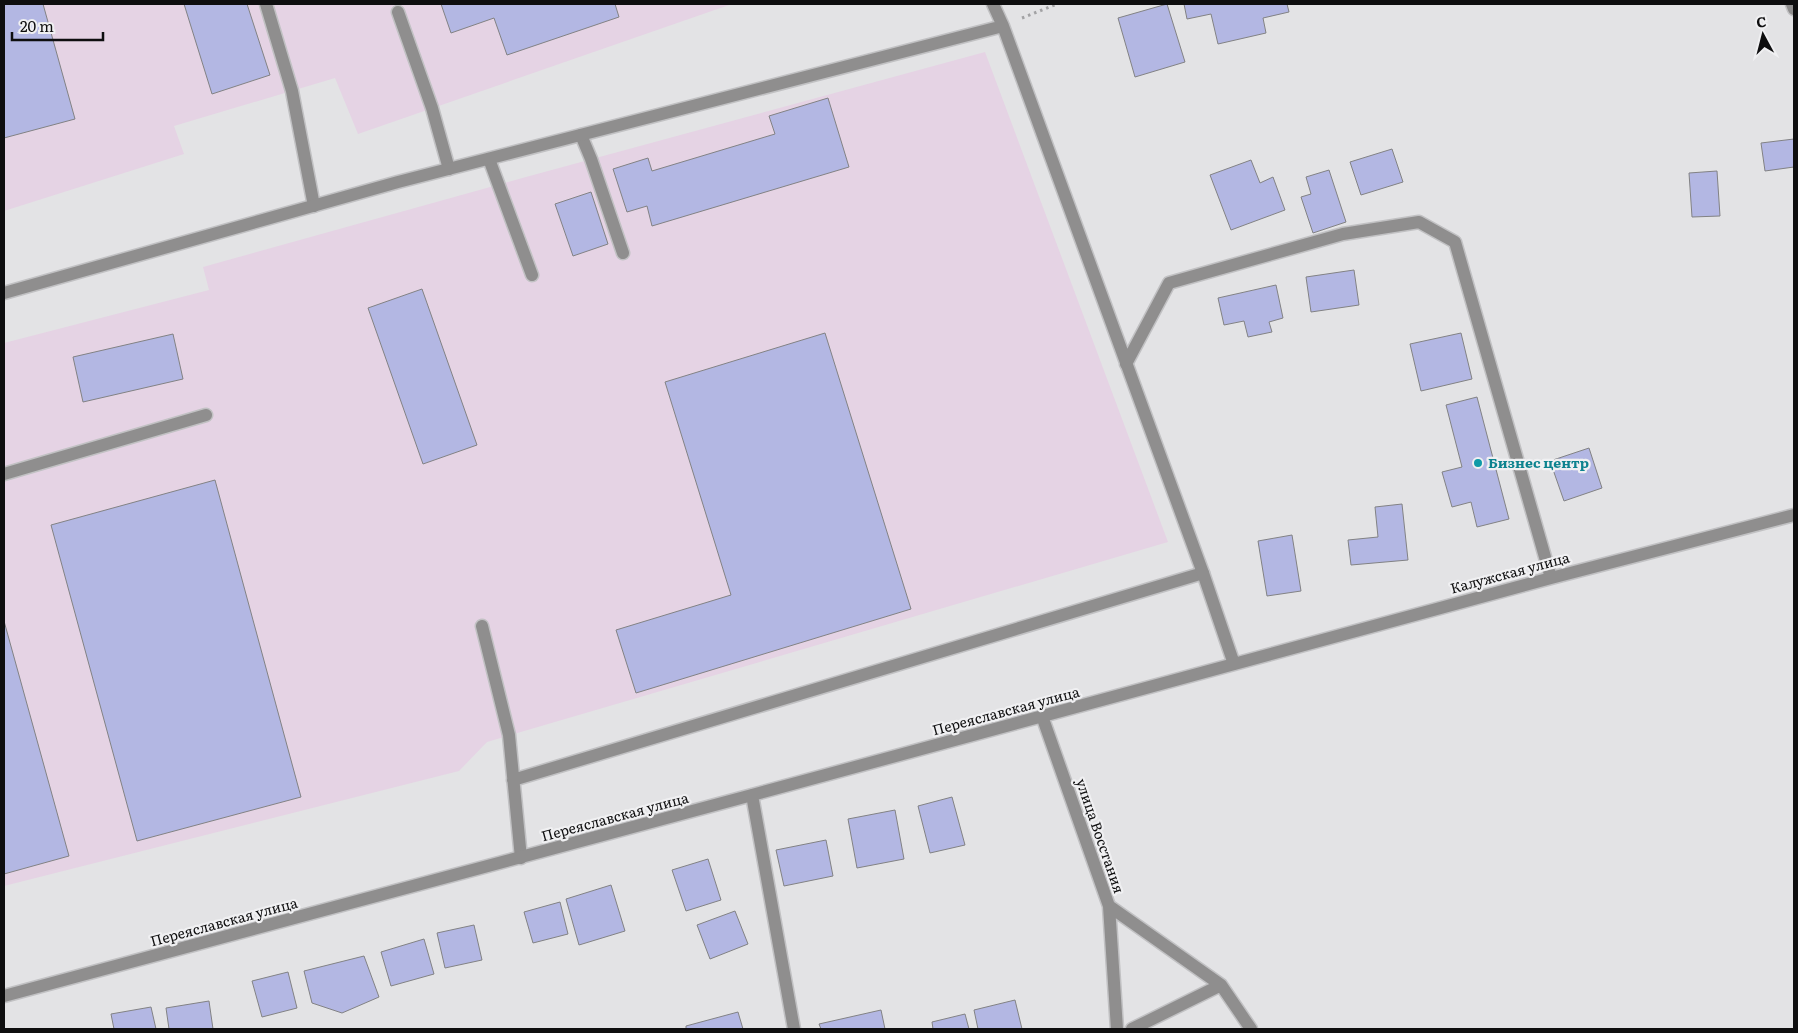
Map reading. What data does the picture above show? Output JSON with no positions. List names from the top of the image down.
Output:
{
  "streets": {
    "street": ["Калужская улица", "Переяславская улица", "улица Восстания"]
  },
  "crossings": [
    ["Калужская улица", "Переяславская улица"],
    ["Переяславская улица", "улица Восстания"]
  ],
  "places": ["Бизнес центр"],
  "scale_bar": "20 m",
  "north": "top"
}
